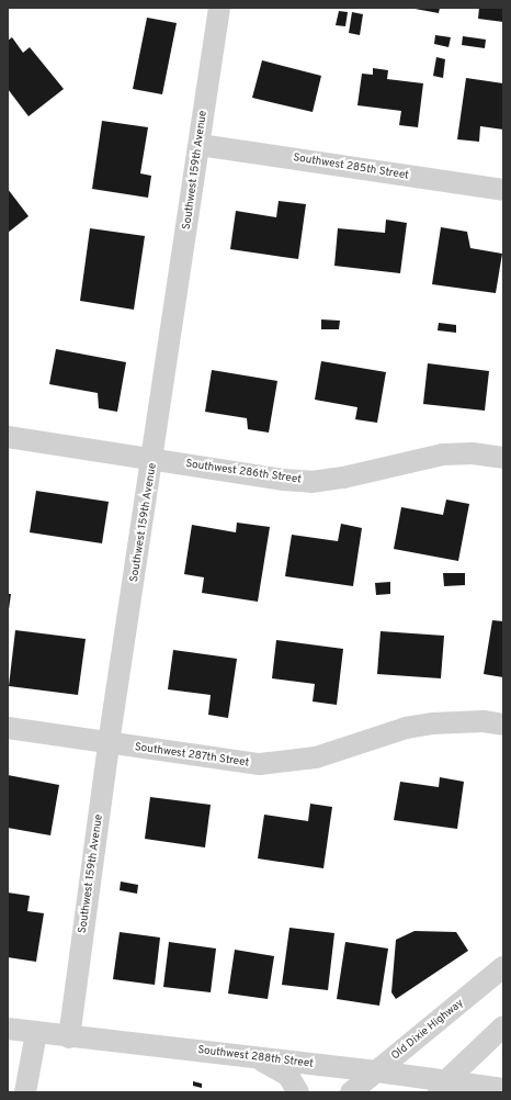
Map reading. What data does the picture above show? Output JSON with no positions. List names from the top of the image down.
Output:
{
  "streets": {
    "street": [
      "Southwest 285th Street",
      "Southwest 159th Avenue",
      "Southwest 286th Street",
      "Southwest 287th Street",
      "Old Dixie Highway",
      "Southwest 288th Street"
    ]
  },
  "crossings": [
    ["Southwest 285th Street", "Southwest 159th Avenue"],
    ["Southwest 159th Avenue", "Southwest 286th Street"],
    ["Southwest 159th Avenue", "Southwest 287th Street"],
    ["Southwest 159th Avenue", "Southwest 288th Street"],
    ["Old Dixie Highway", "Southwest 288th Street"]
  ]
}
